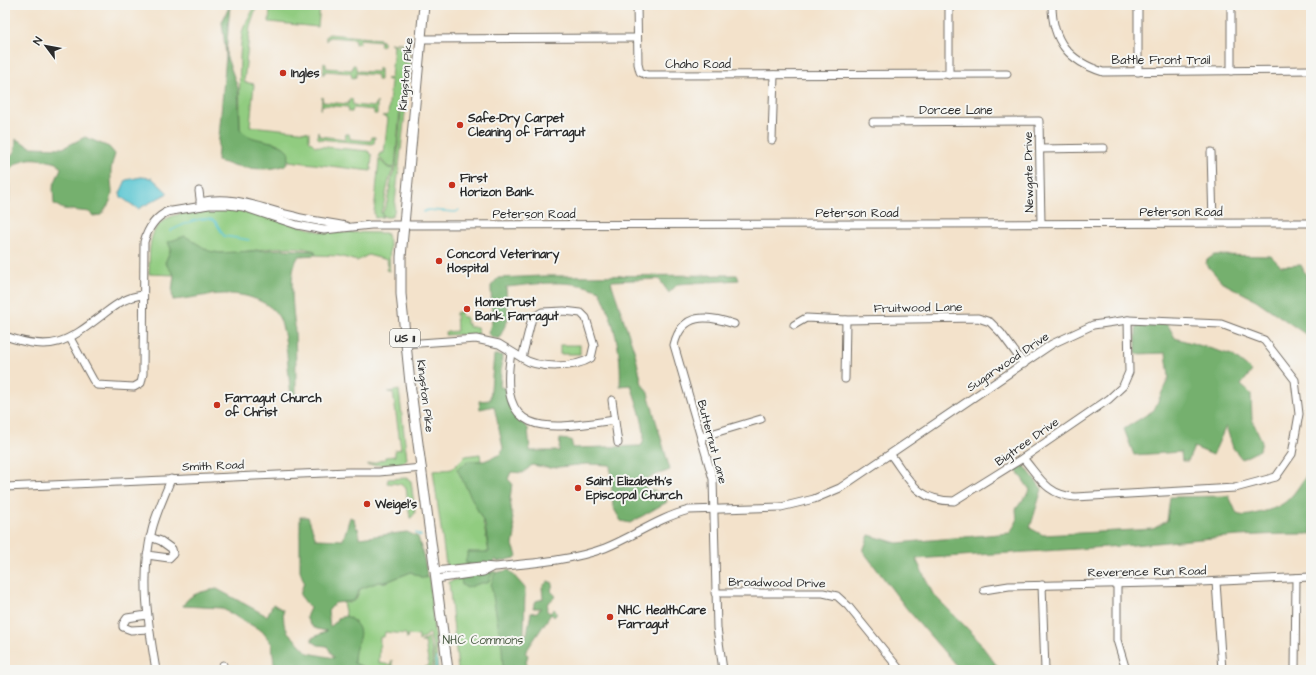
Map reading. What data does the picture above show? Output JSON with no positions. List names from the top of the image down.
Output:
{
  "streets": {
    "main road": ["Kingston Pike", "US 11"],
    "street": [
      "Battle Front Trail",
      "Chaho Road",
      "Dorcee Lane",
      "Newgate Drive",
      "Peterson Road",
      "Fruitwood Lane",
      "Sugarwood Drive",
      "Butternut Lane",
      "Bigtree Drive",
      "Smith Road",
      "Reverence Run Road",
      "Broadwood Drive"
    ]
  },
  "crossings": [
    ["Kingston Pike", "Peterson Road"],
    ["Kingston Pike", "Sugarwood Drive"],
    ["Kingston Pike", "Smith Road"],
    ["Dorcee Lane", "Newgate Drive"],
    ["Newgate Drive", "Peterson Road"],
    ["Fruitwood Lane", "Sugarwood Drive"],
    ["Sugarwood Drive", "Butternut Lane"],
    ["Sugarwood Drive", "Bigtree Drive"],
    ["Butternut Lane", "Broadwood Drive"]
  ],
  "parks": ["NHC Commons"],
  "places": [
    "Ingles",
    "Safe-Dry Carpet Cleaning of Farragut",
    "First Horizon Bank",
    "Concord Veterinary Hospital",
    "HomeTrust Bank Farragut",
    "Farragut Church of Christ",
    "Saint Elizabeth's Episcopal Church",
    "Weigel's",
    "NHC HealthCare Farragut"
  ],
  "north": "top left"
}
